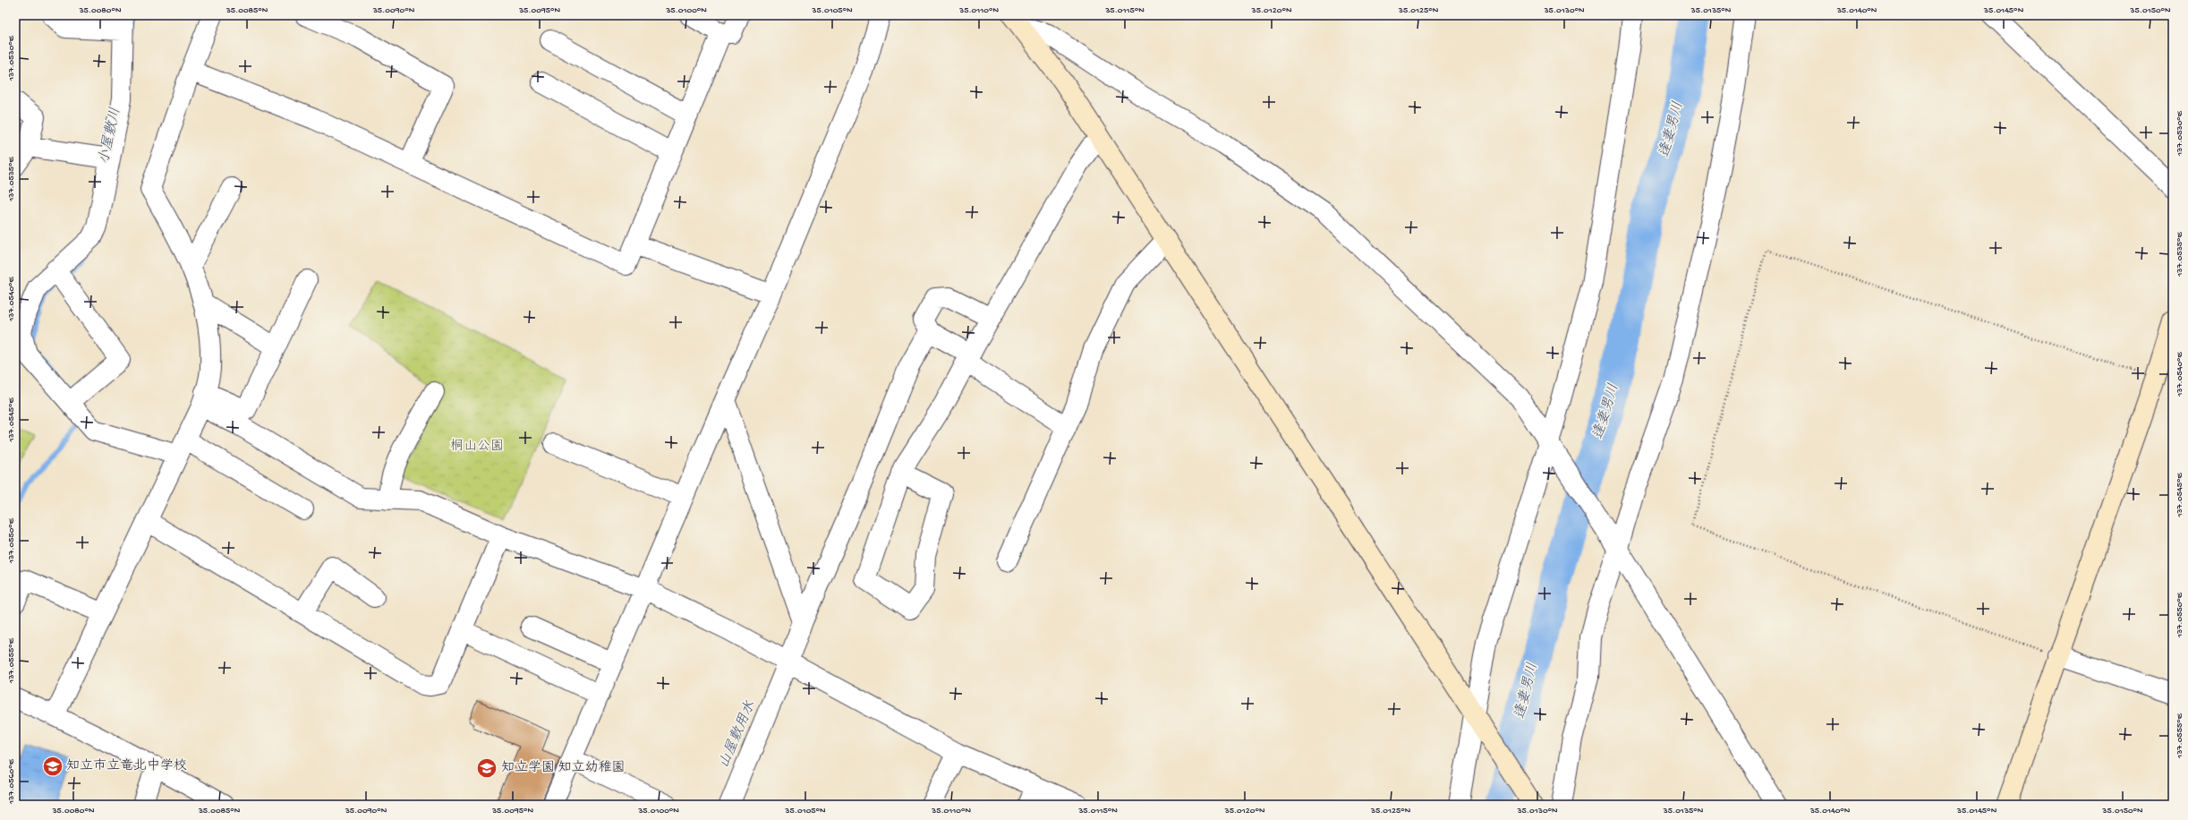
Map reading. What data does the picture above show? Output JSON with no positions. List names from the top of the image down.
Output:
{
  "water": ["逢妻男川", "小屋敷川", "山屋敷用水"],
  "parks": ["桐山公園"],
  "places": {
    "school or university": ["知立市立竜北中学校", "知立学園 知立幼稚園"]
  },
  "coordinates": [
    "35.0080°N",
    "35.0085°N",
    "35.0090°N",
    "35.0095°N",
    "35.0100°N",
    "35.0105°N",
    "35.0110°N",
    "35.0115°N",
    "35.0120°N",
    "35.0125°N",
    "35.0130°N",
    "35.0135°N",
    "35.0140°N",
    "35.0145°N",
    "35.0150°N",
    "137.0530°E",
    "137.0535°E",
    "137.0540°E",
    "137.0545°E",
    "137.0550°E",
    "137.0555°E",
    "137.0560°E"
  ]
}
